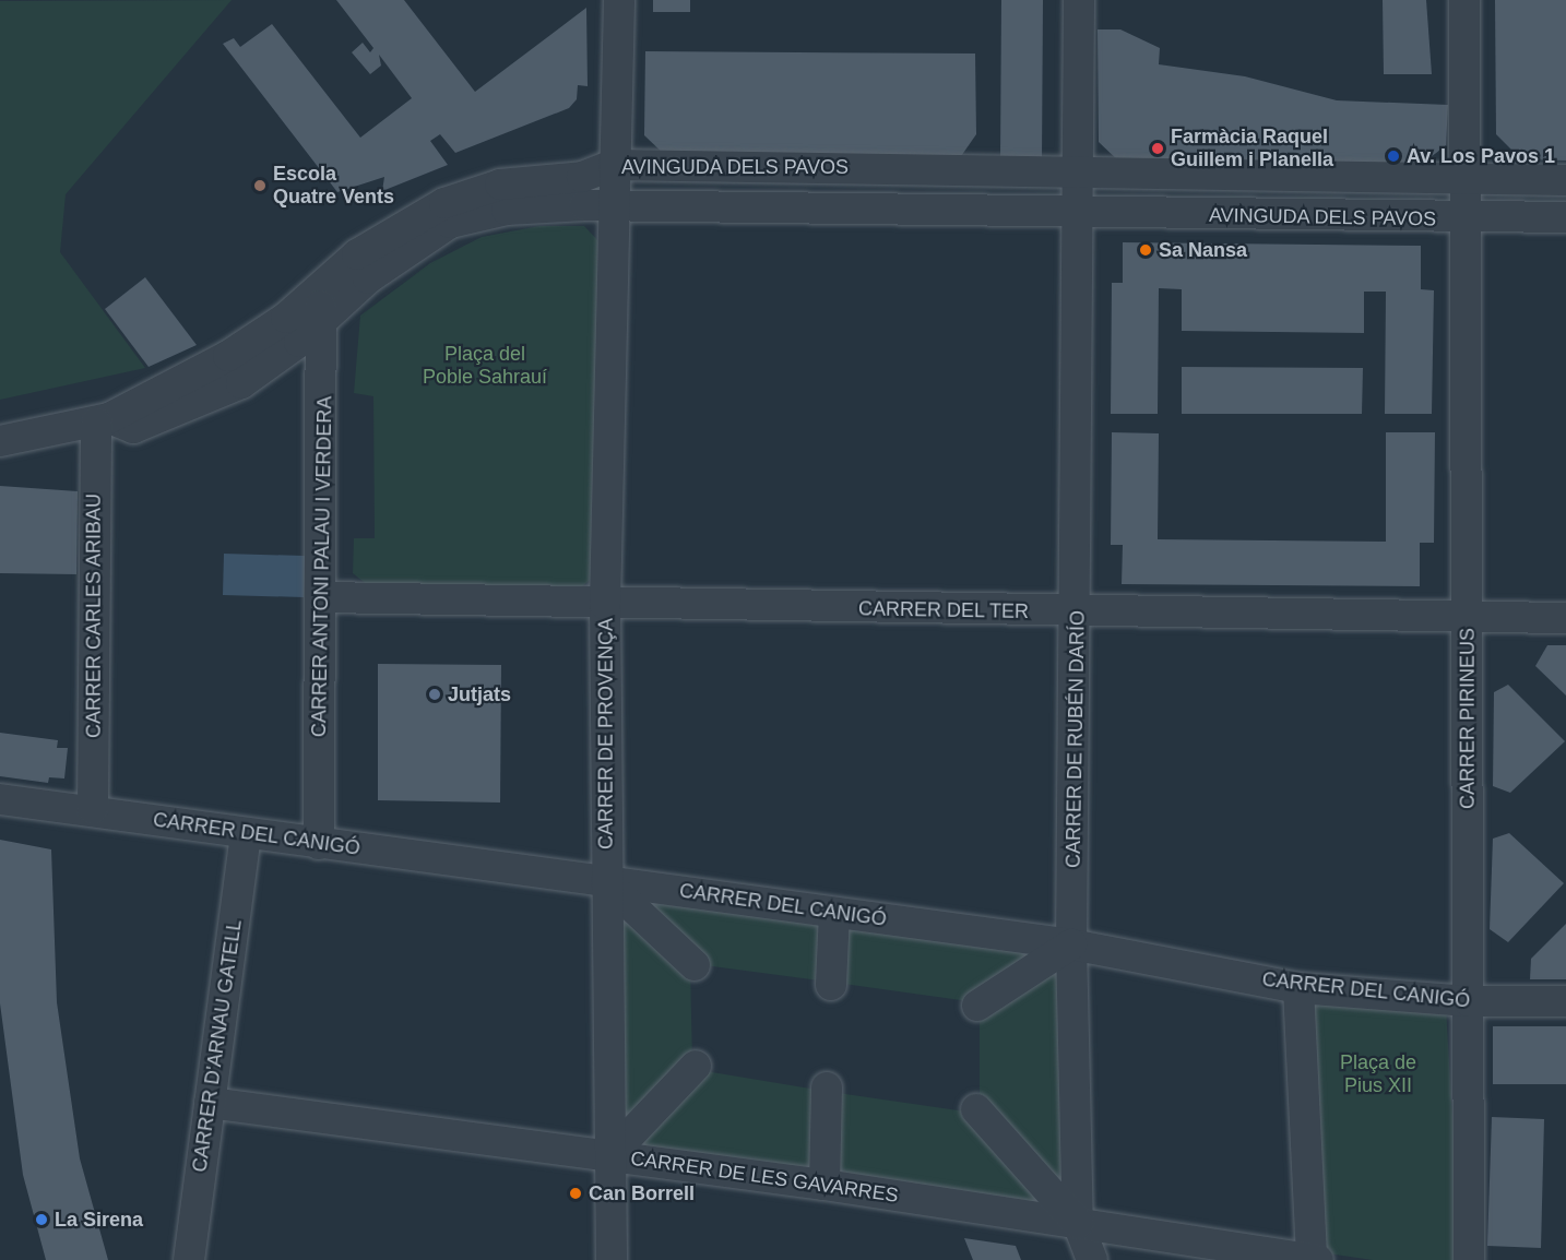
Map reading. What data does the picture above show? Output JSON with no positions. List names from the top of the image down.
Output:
{
  "streets": {
    "street": [
      "AVINGUDA DELS PAVOS",
      "CARRER ANTONI PALAU I VERDERA",
      "CARRER DEL TER",
      "CARRER CARLES ARIBAU",
      "CARRER PIRINEUS",
      "CARRER DE PROVENÇA",
      "CARRER DE RUBÉN DARÍO",
      "CARRER DEL CANIGÓ",
      "CARRER D'ARNAU GATELL",
      "CARRER DE LES GAVARRES"
    ]
  },
  "crossings": [
    ["AVINGUDA DELS PAVOS", "CARRER ANTONI PALAU I VERDERA"],
    ["AVINGUDA DELS PAVOS", "CARRER CARLES ARIBAU"],
    ["AVINGUDA DELS PAVOS", "CARRER PIRINEUS"],
    ["AVINGUDA DELS PAVOS", "CARRER DE PROVENÇA"],
    ["AVINGUDA DELS PAVOS", "CARRER DE RUBÉN DARÍO"],
    ["CARRER ANTONI PALAU I VERDERA", "CARRER DEL TER"],
    ["CARRER ANTONI PALAU I VERDERA", "CARRER DEL CANIGÓ"],
    ["CARRER DEL TER", "CARRER PIRINEUS"],
    ["CARRER DEL TER", "CARRER DE PROVENÇA"],
    ["CARRER DEL TER", "CARRER DE RUBÉN DARÍO"],
    ["CARRER CARLES ARIBAU", "CARRER DEL CANIGÓ"],
    ["CARRER PIRINEUS", "CARRER DEL CANIGÓ"],
    ["CARRER DE PROVENÇA", "CARRER DEL CANIGÓ"],
    ["CARRER DE PROVENÇA", "CARRER DE LES GAVARRES"],
    ["CARRER DE RUBÉN DARÍO", "CARRER DEL CANIGÓ"],
    ["CARRER DE RUBÉN DARÍO", "CARRER DE LES GAVARRES"],
    ["CARRER DEL CANIGÓ", "CARRER D'ARNAU GATELL"],
    ["CARRER D'ARNAU GATELL", "CARRER DE LES GAVARRES"]
  ],
  "parks": ["Plaça del Poble Sahrauí", "Plaça de Pius XII"],
  "places": [
    "Farmàcia Raquel Guillem i Planella",
    "Av. Los Pavos 1",
    "Escola Quatre Vents",
    "Sa Nansa",
    "Jutjats",
    "Can Borrell",
    "La Sirena"
  ]
}
